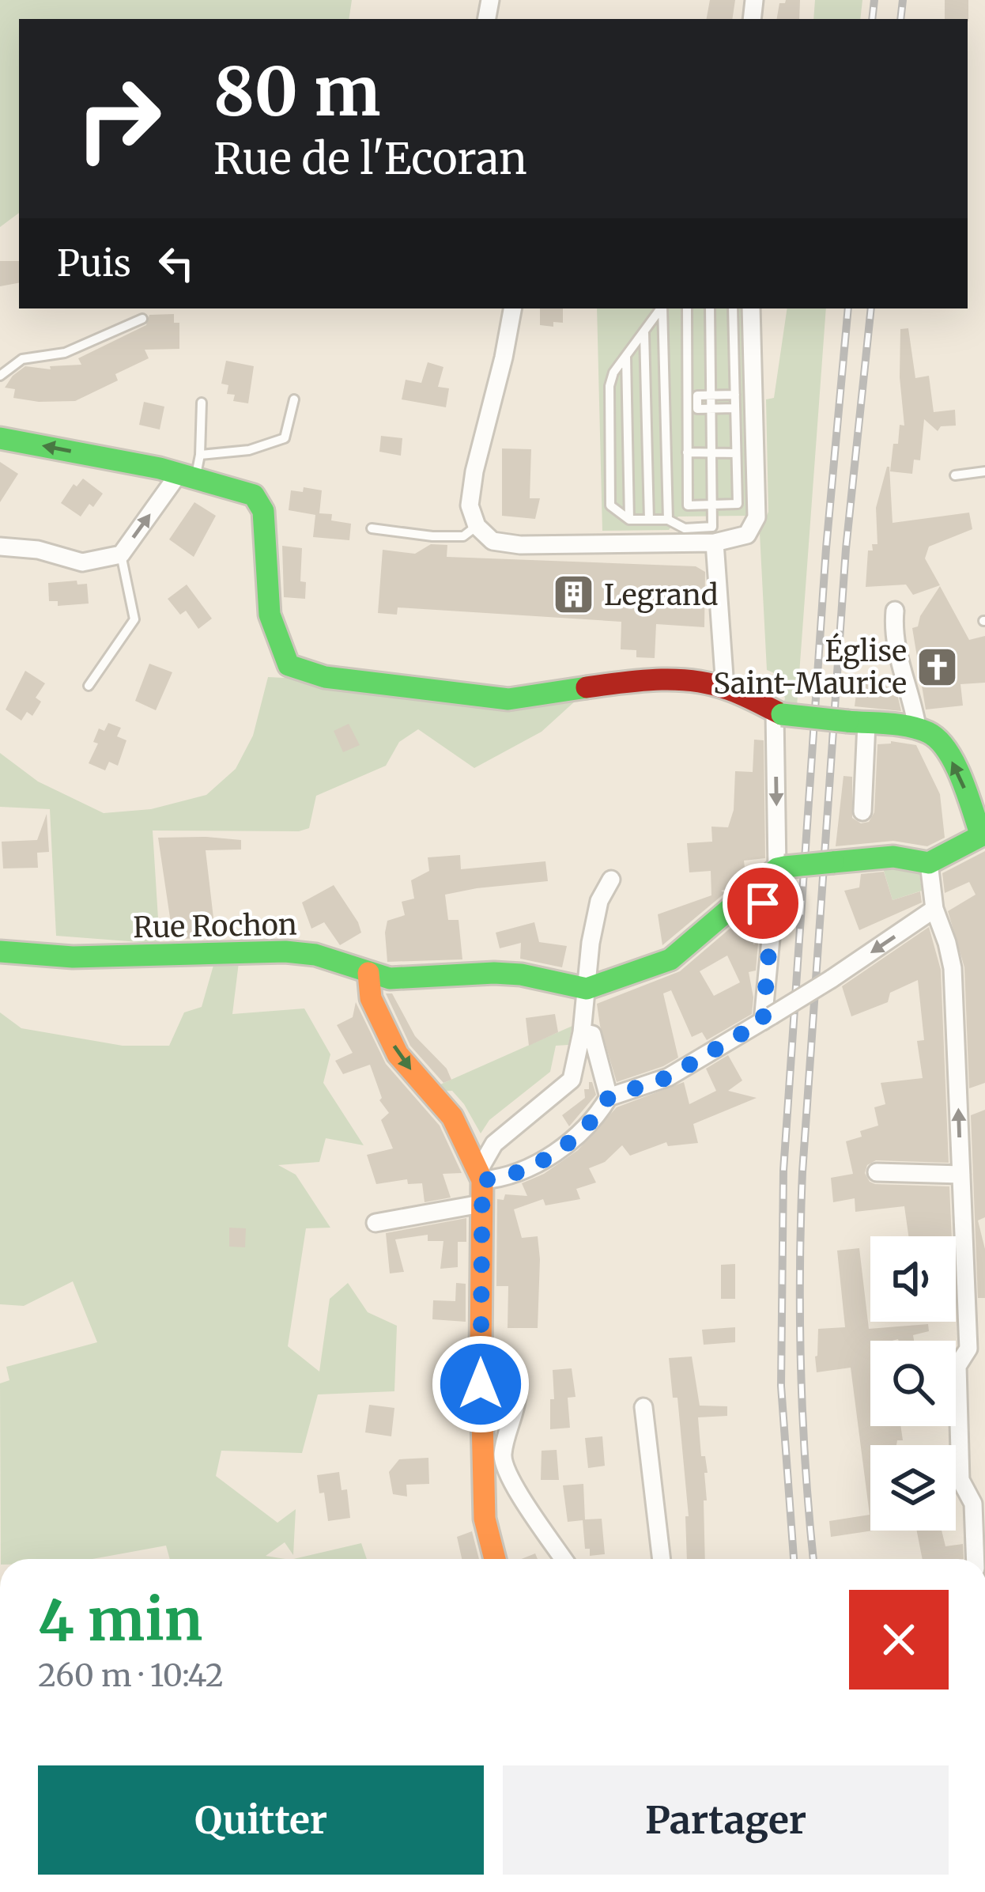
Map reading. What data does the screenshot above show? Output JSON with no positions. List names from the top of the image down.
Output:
{
  "streets": {
    "street": ["Rue Rochon"]
  },
  "places": {
    "building": ["Legrand"],
    "church": ["Église Saint-Maurice"]
  },
  "page": {
    "turn": ["80 m", "Rue de l'Ecoran"],
    "then": "Puis",
    "heading": ["4 min", "260 m · 10:42"],
    "buttons": ["Quitter", "Partager"]
  }
}
